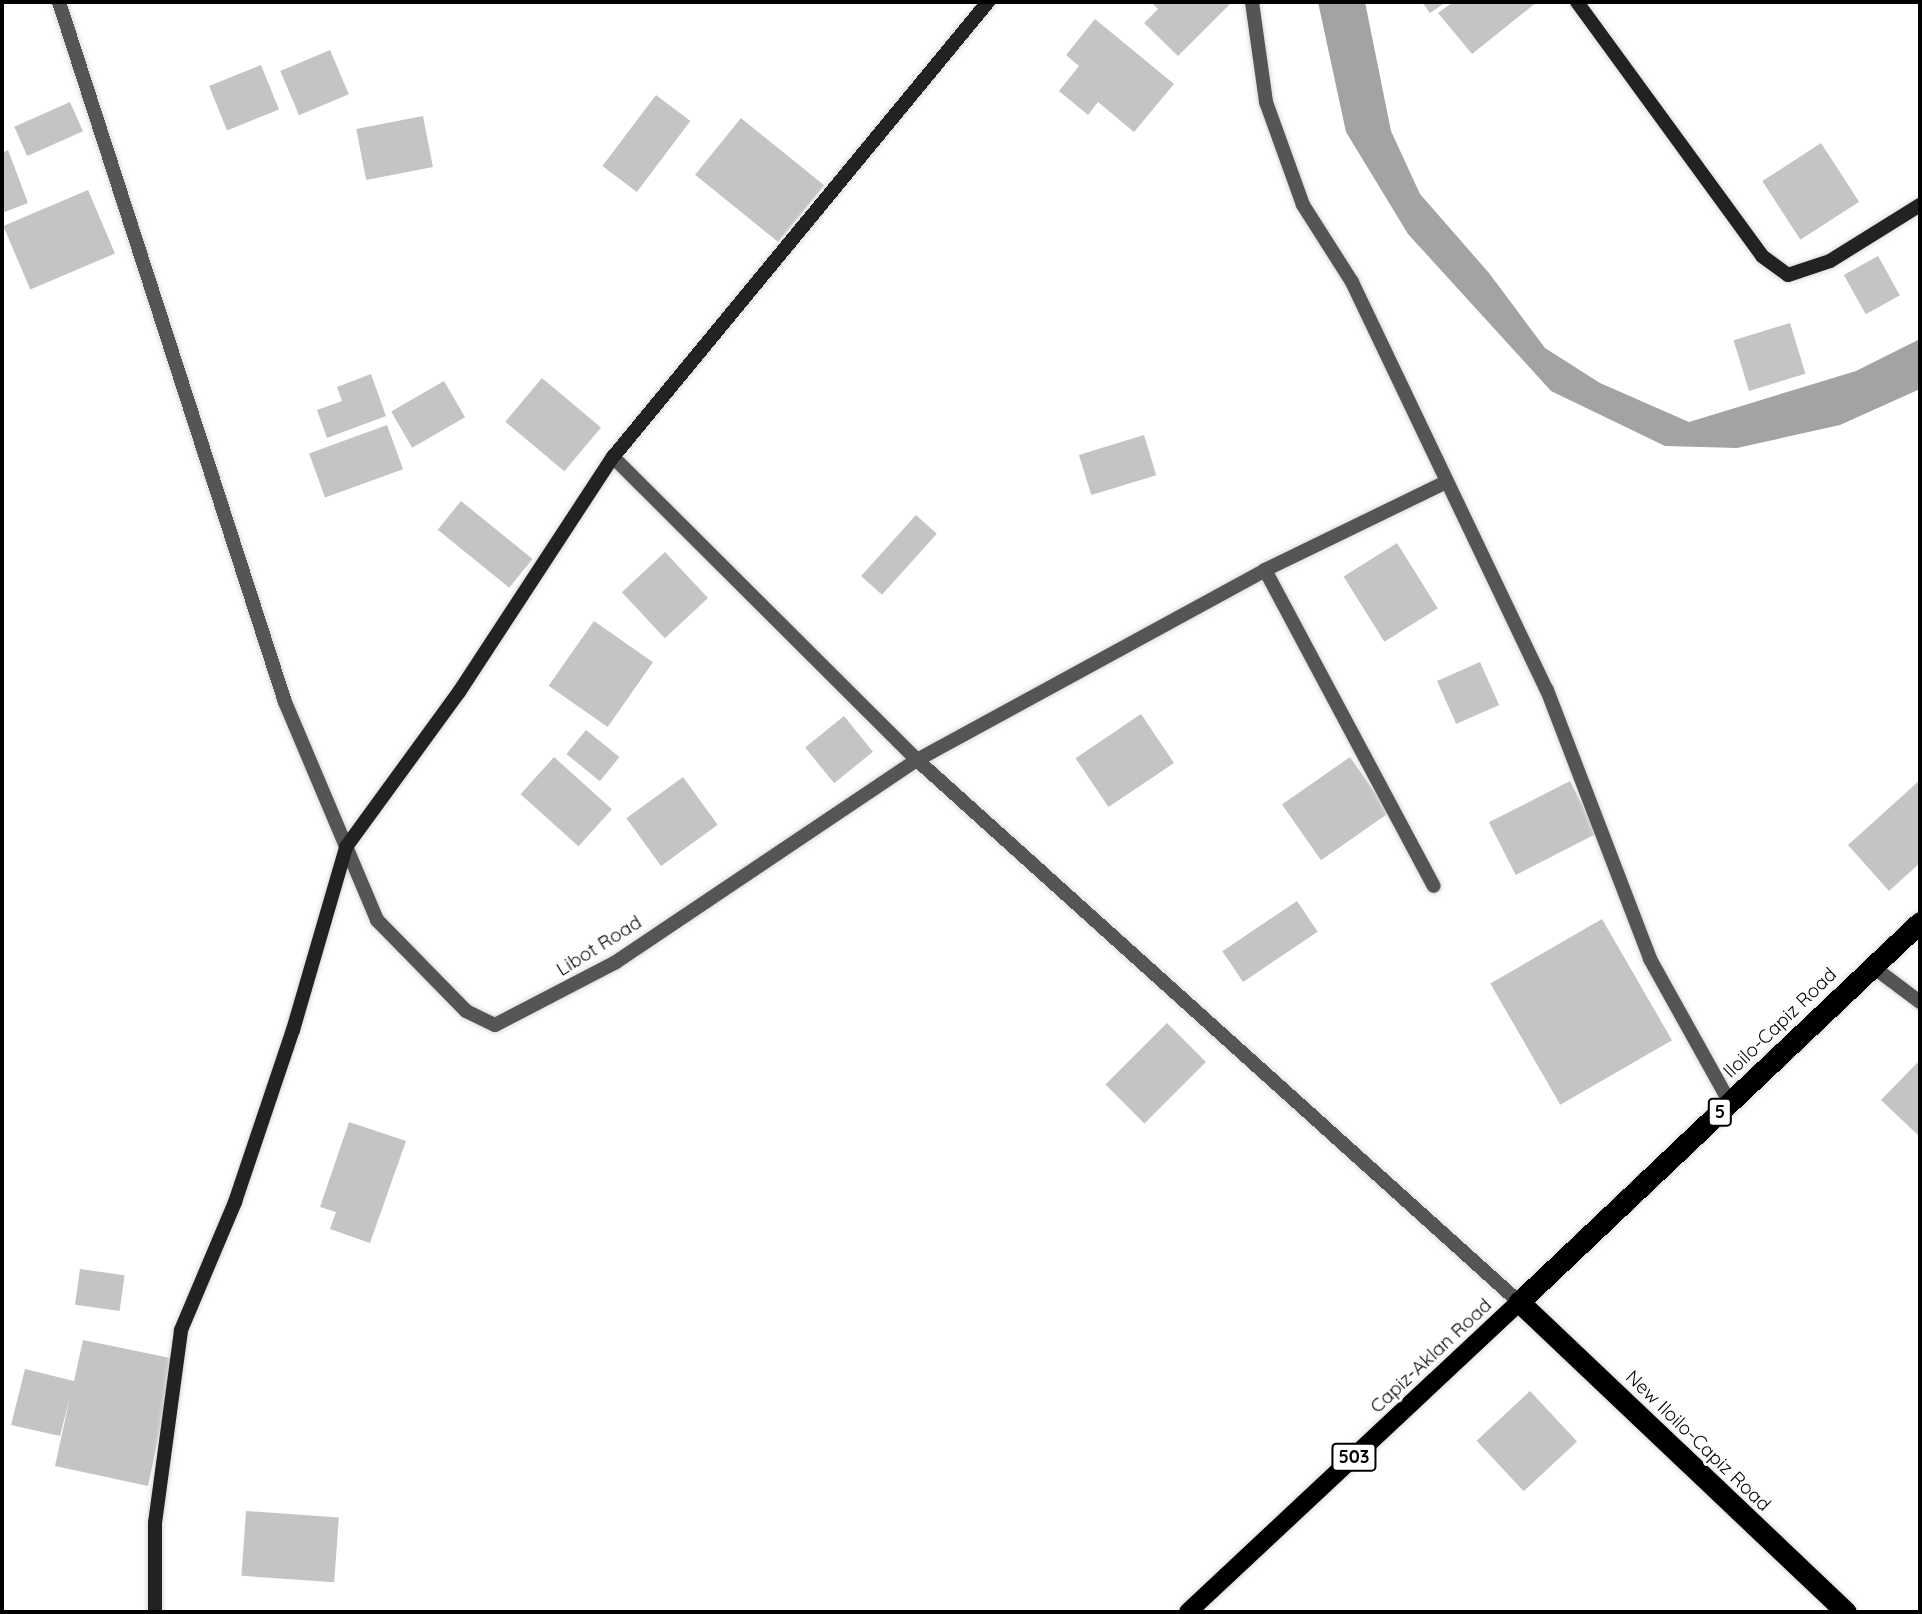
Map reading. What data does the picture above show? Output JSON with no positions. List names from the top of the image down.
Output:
{
  "streets": {
    "highway": ["Iloilo-Capiz Road", "5", "New Iloilo-Capiz Road"],
    "main road": ["Capiz-Aklan Road", "503"],
    "street": ["Libot Road"]
  },
  "crossings": [
    ["Iloilo-Capiz Road", "Capiz-Aklan Road"],
    ["Iloilo-Capiz Road", "New Iloilo-Capiz Road"],
    ["Capiz-Aklan Road", "New Iloilo-Capiz Road"]
  ]
}
